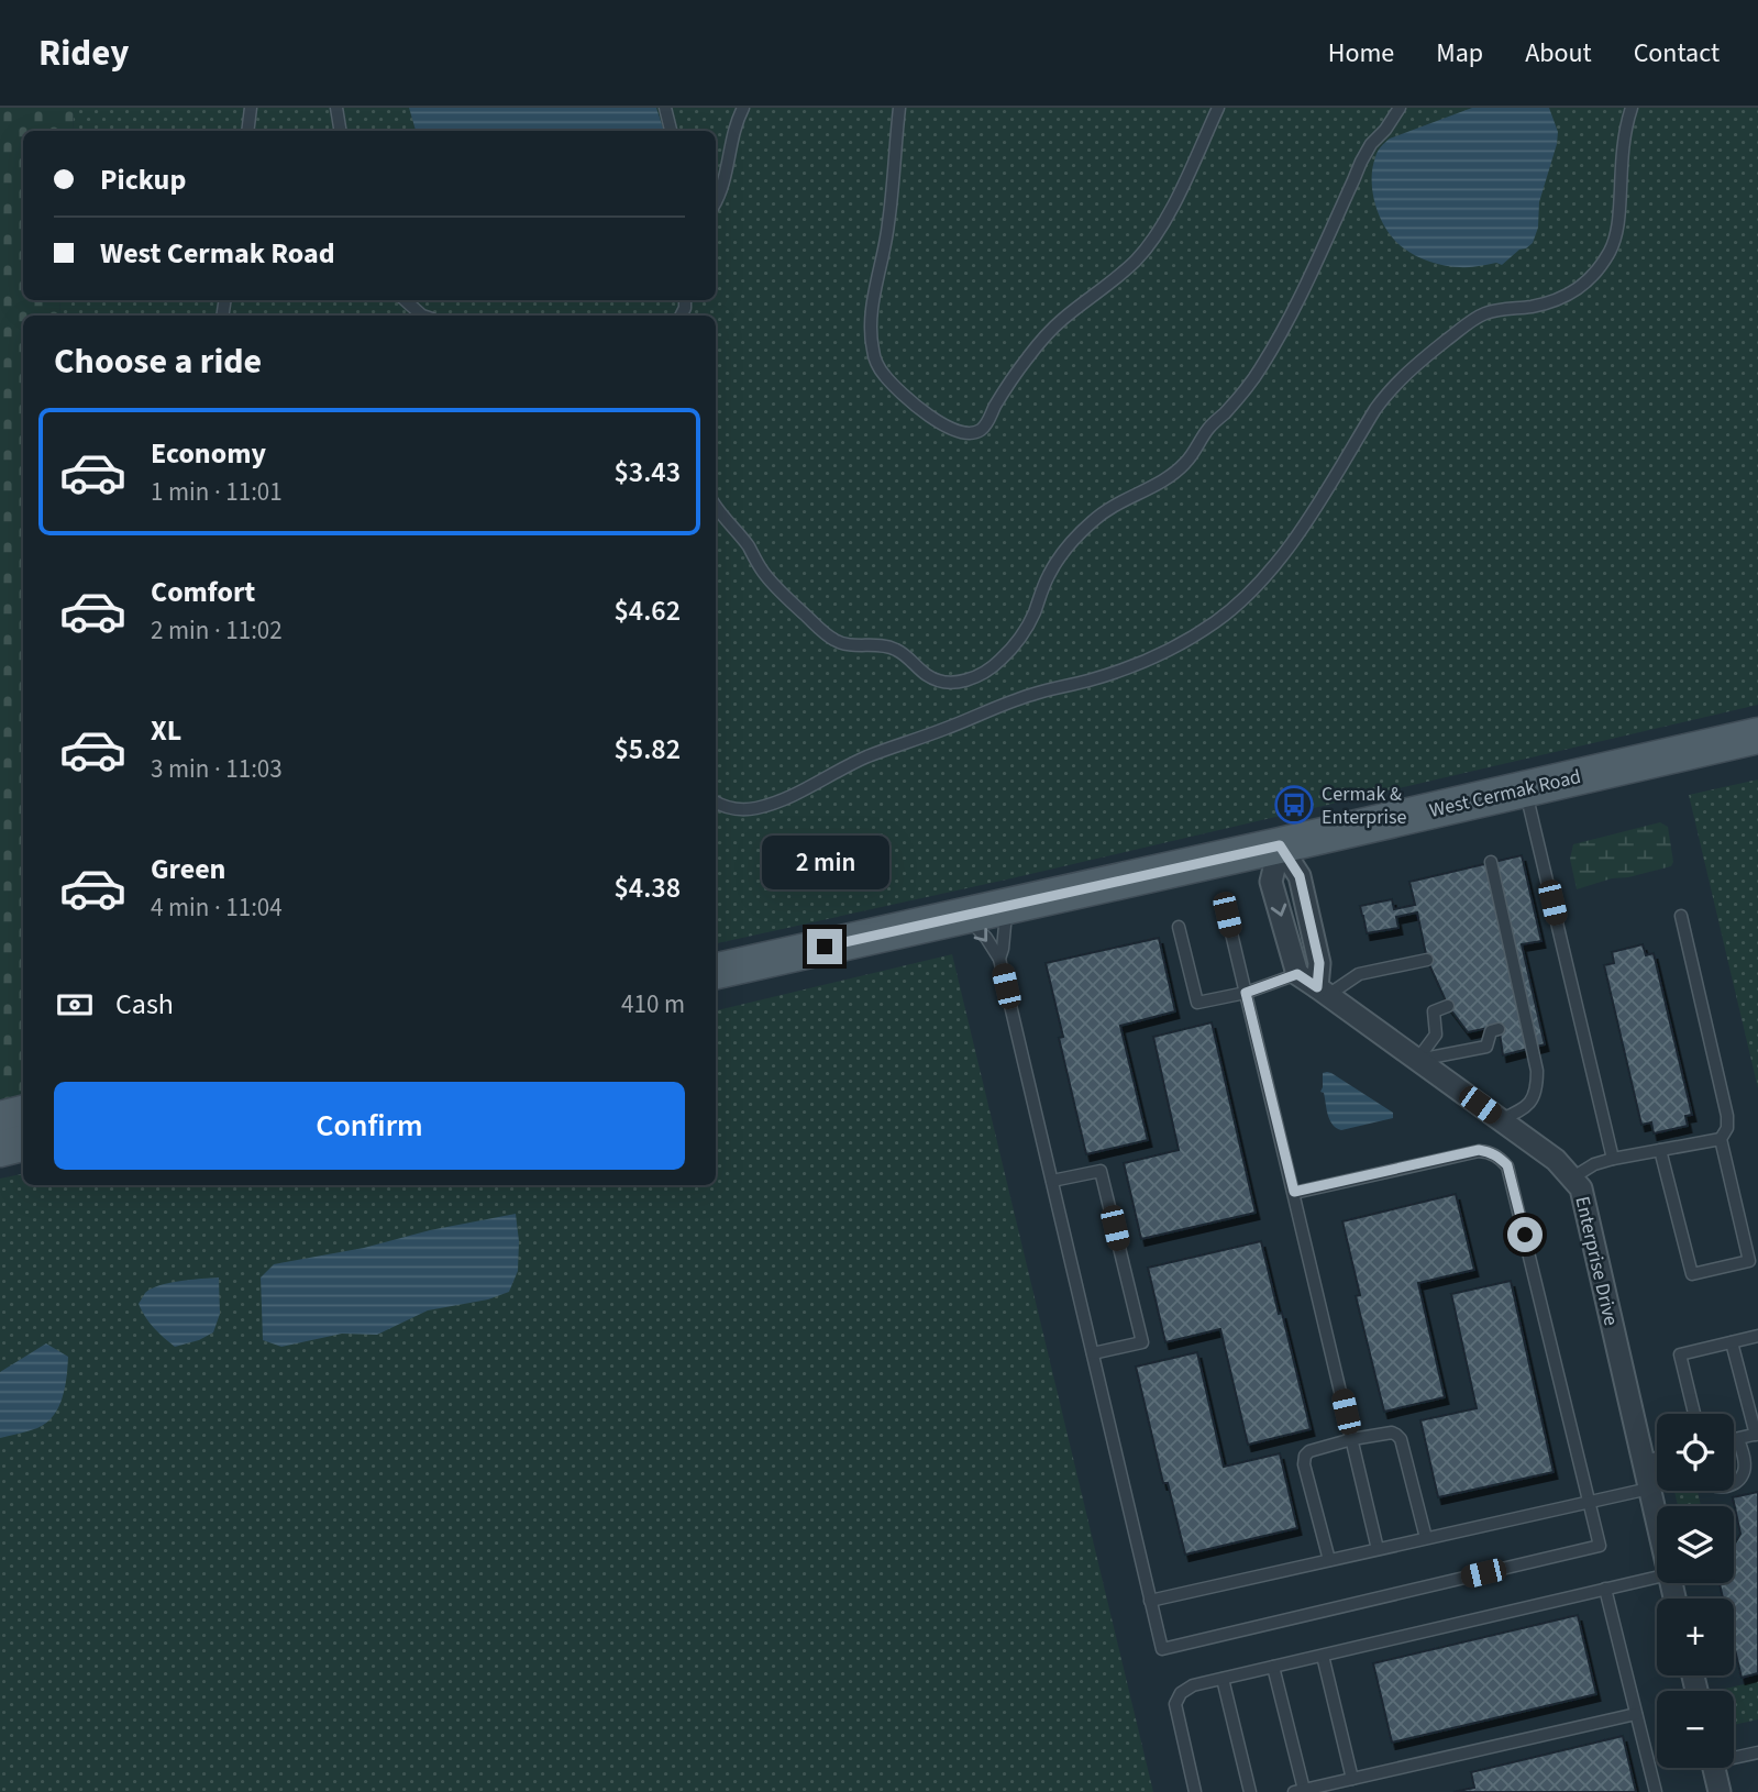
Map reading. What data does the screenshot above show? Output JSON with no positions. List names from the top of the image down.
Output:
{
  "streets": {
    "main road": ["West Cermak Road"],
    "street": ["Enterprise Drive"]
  },
  "places": {
    "bus stop": ["Cermak & Enterprise"]
  },
  "page": {
    "header": "Ridey",
    "nav": [
      "Home",
      "Map",
      "About",
      "Contact"
    ],
    "banner": ["Pickup", "West Cermak Road"],
    "heading": "Choose a ride",
    "list": [
      {
        "name": "Economy",
        "note": "1 min · 11:01",
        "value": "$3.43"
      },
      {
        "name": "Comfort",
        "note": "2 min · 11:02",
        "value": "$4.62"
      },
      {
        "name": "XL",
        "note": "3 min · 11:03",
        "value": "$5.82"
      },
      {
        "name": "Green",
        "note": "4 min · 11:04",
        "value": "$4.38"
      }
    ],
    "bubble": "2 min",
    "pay": ["Cash", "410 m"],
    "buttons": "Confirm",
    "map_buttons": ["+", "−"]
  }
}
